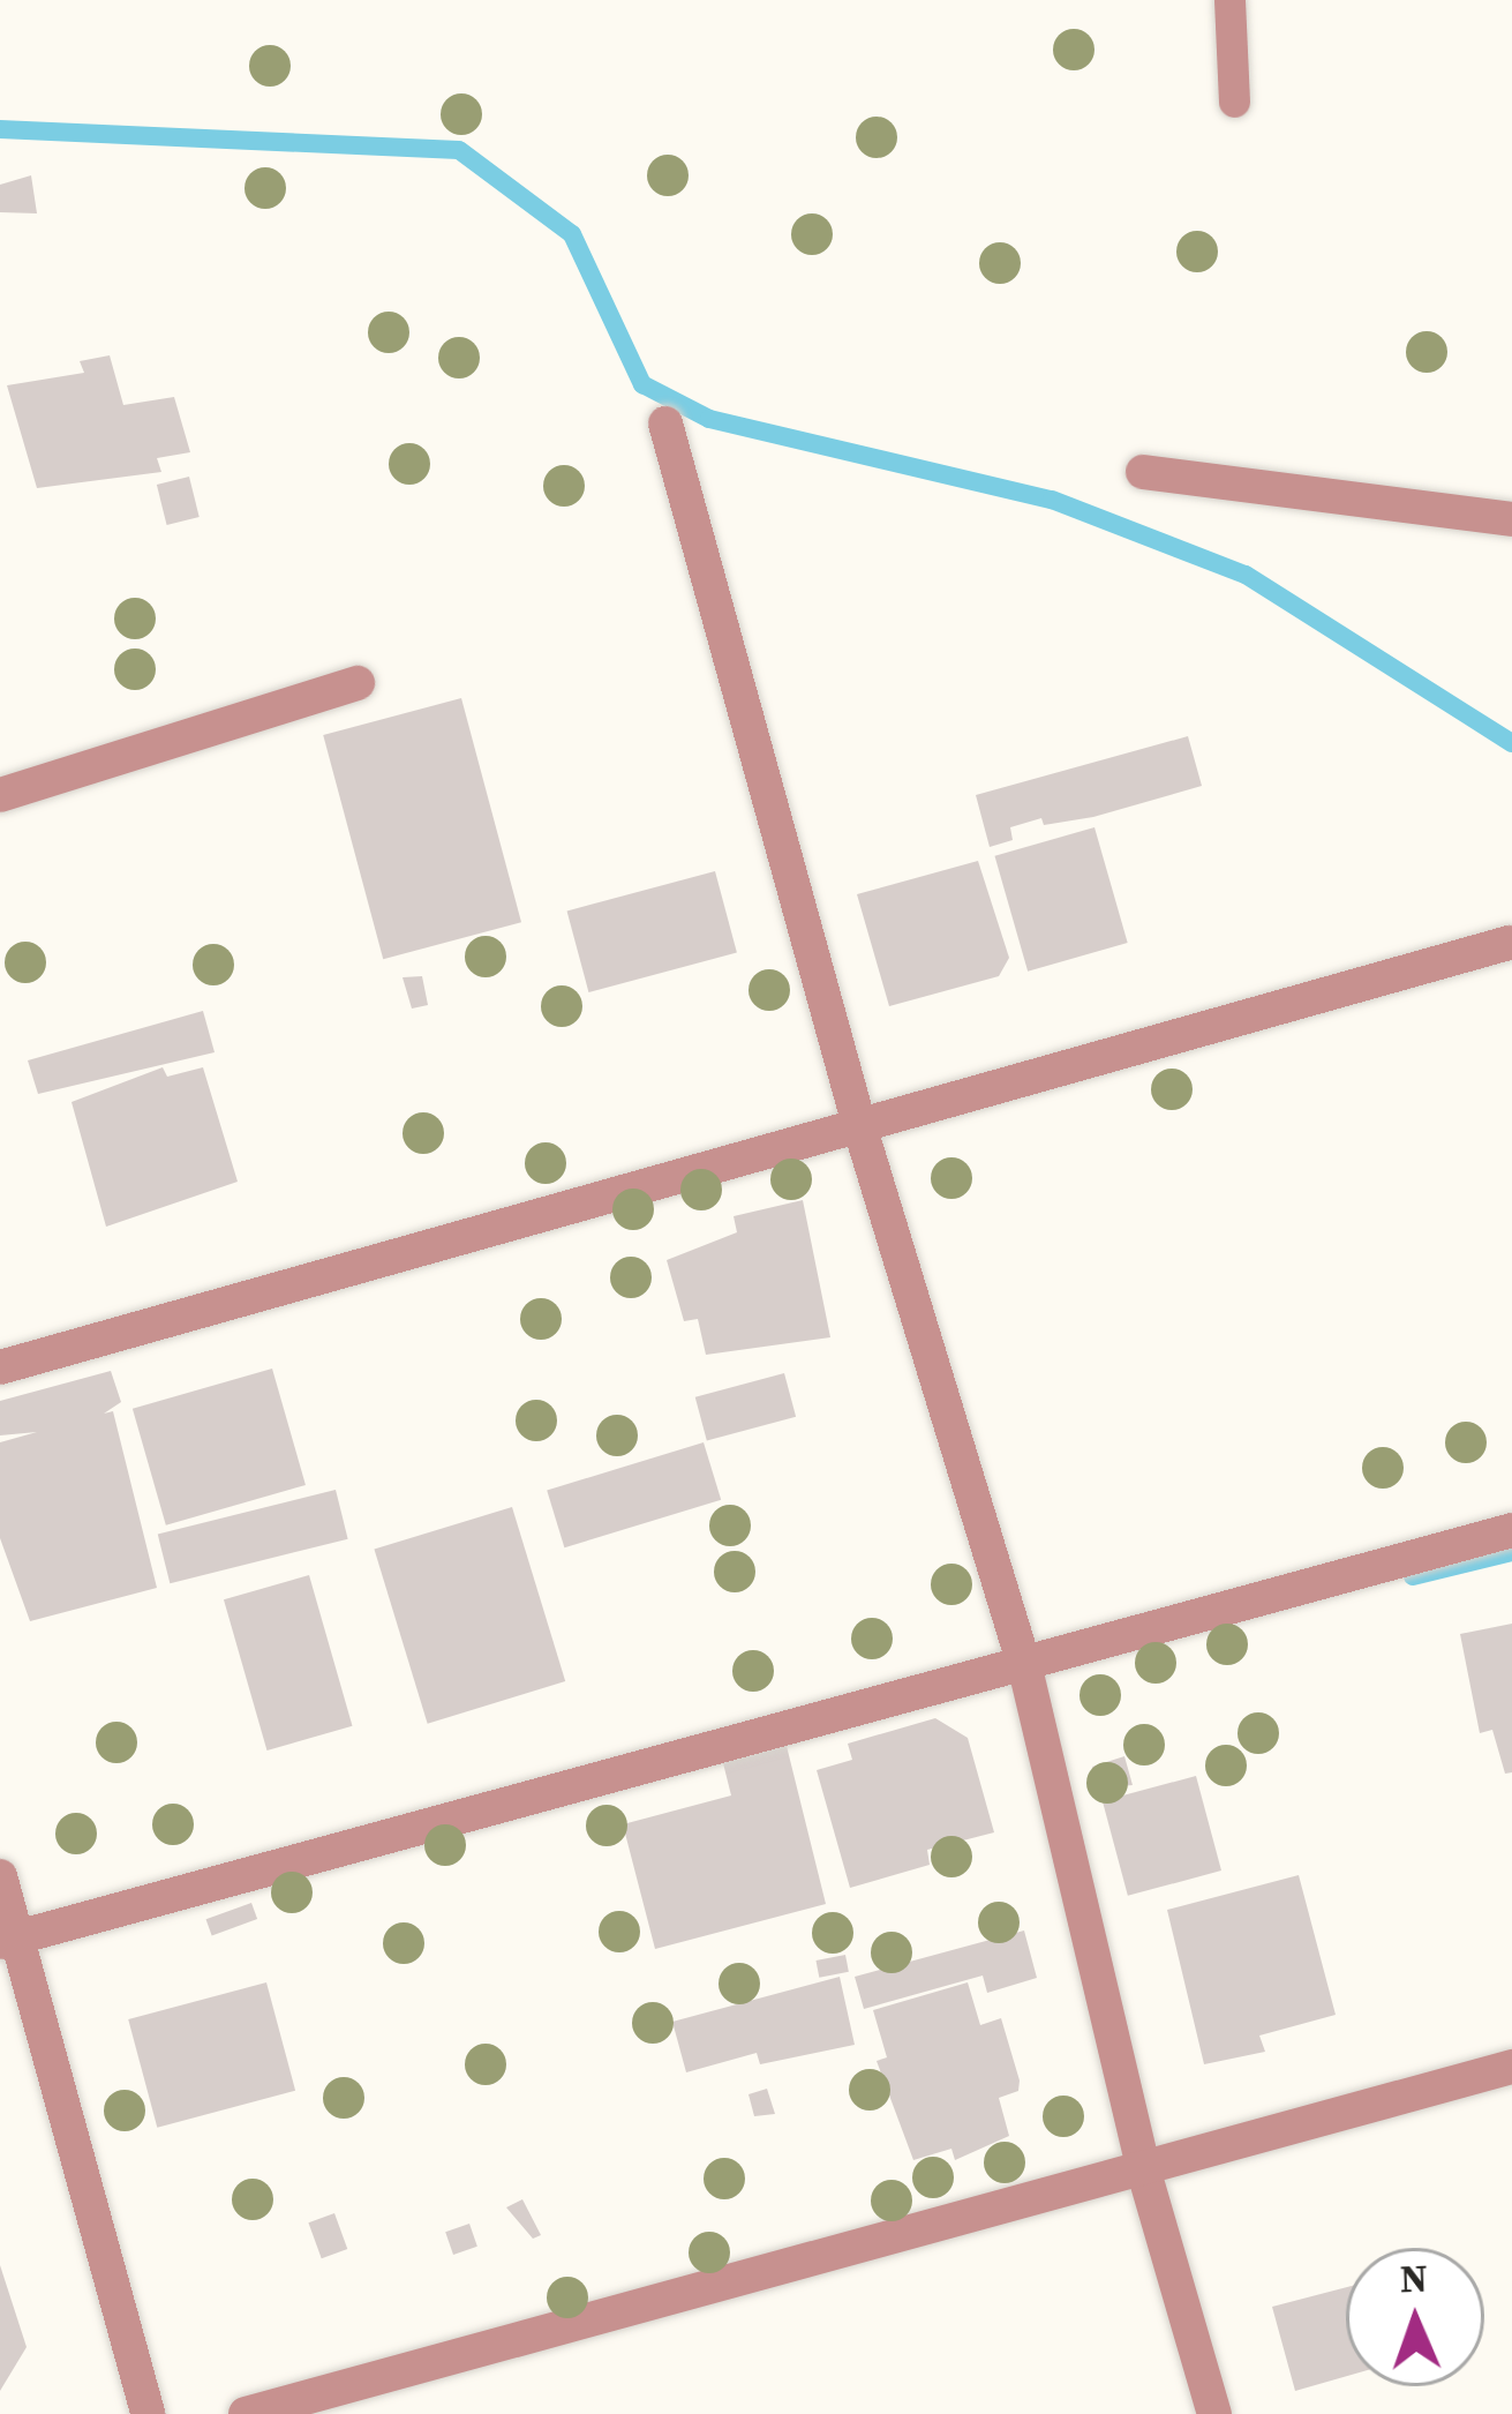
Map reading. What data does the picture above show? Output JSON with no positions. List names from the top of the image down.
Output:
{
  "north": "top"
}
